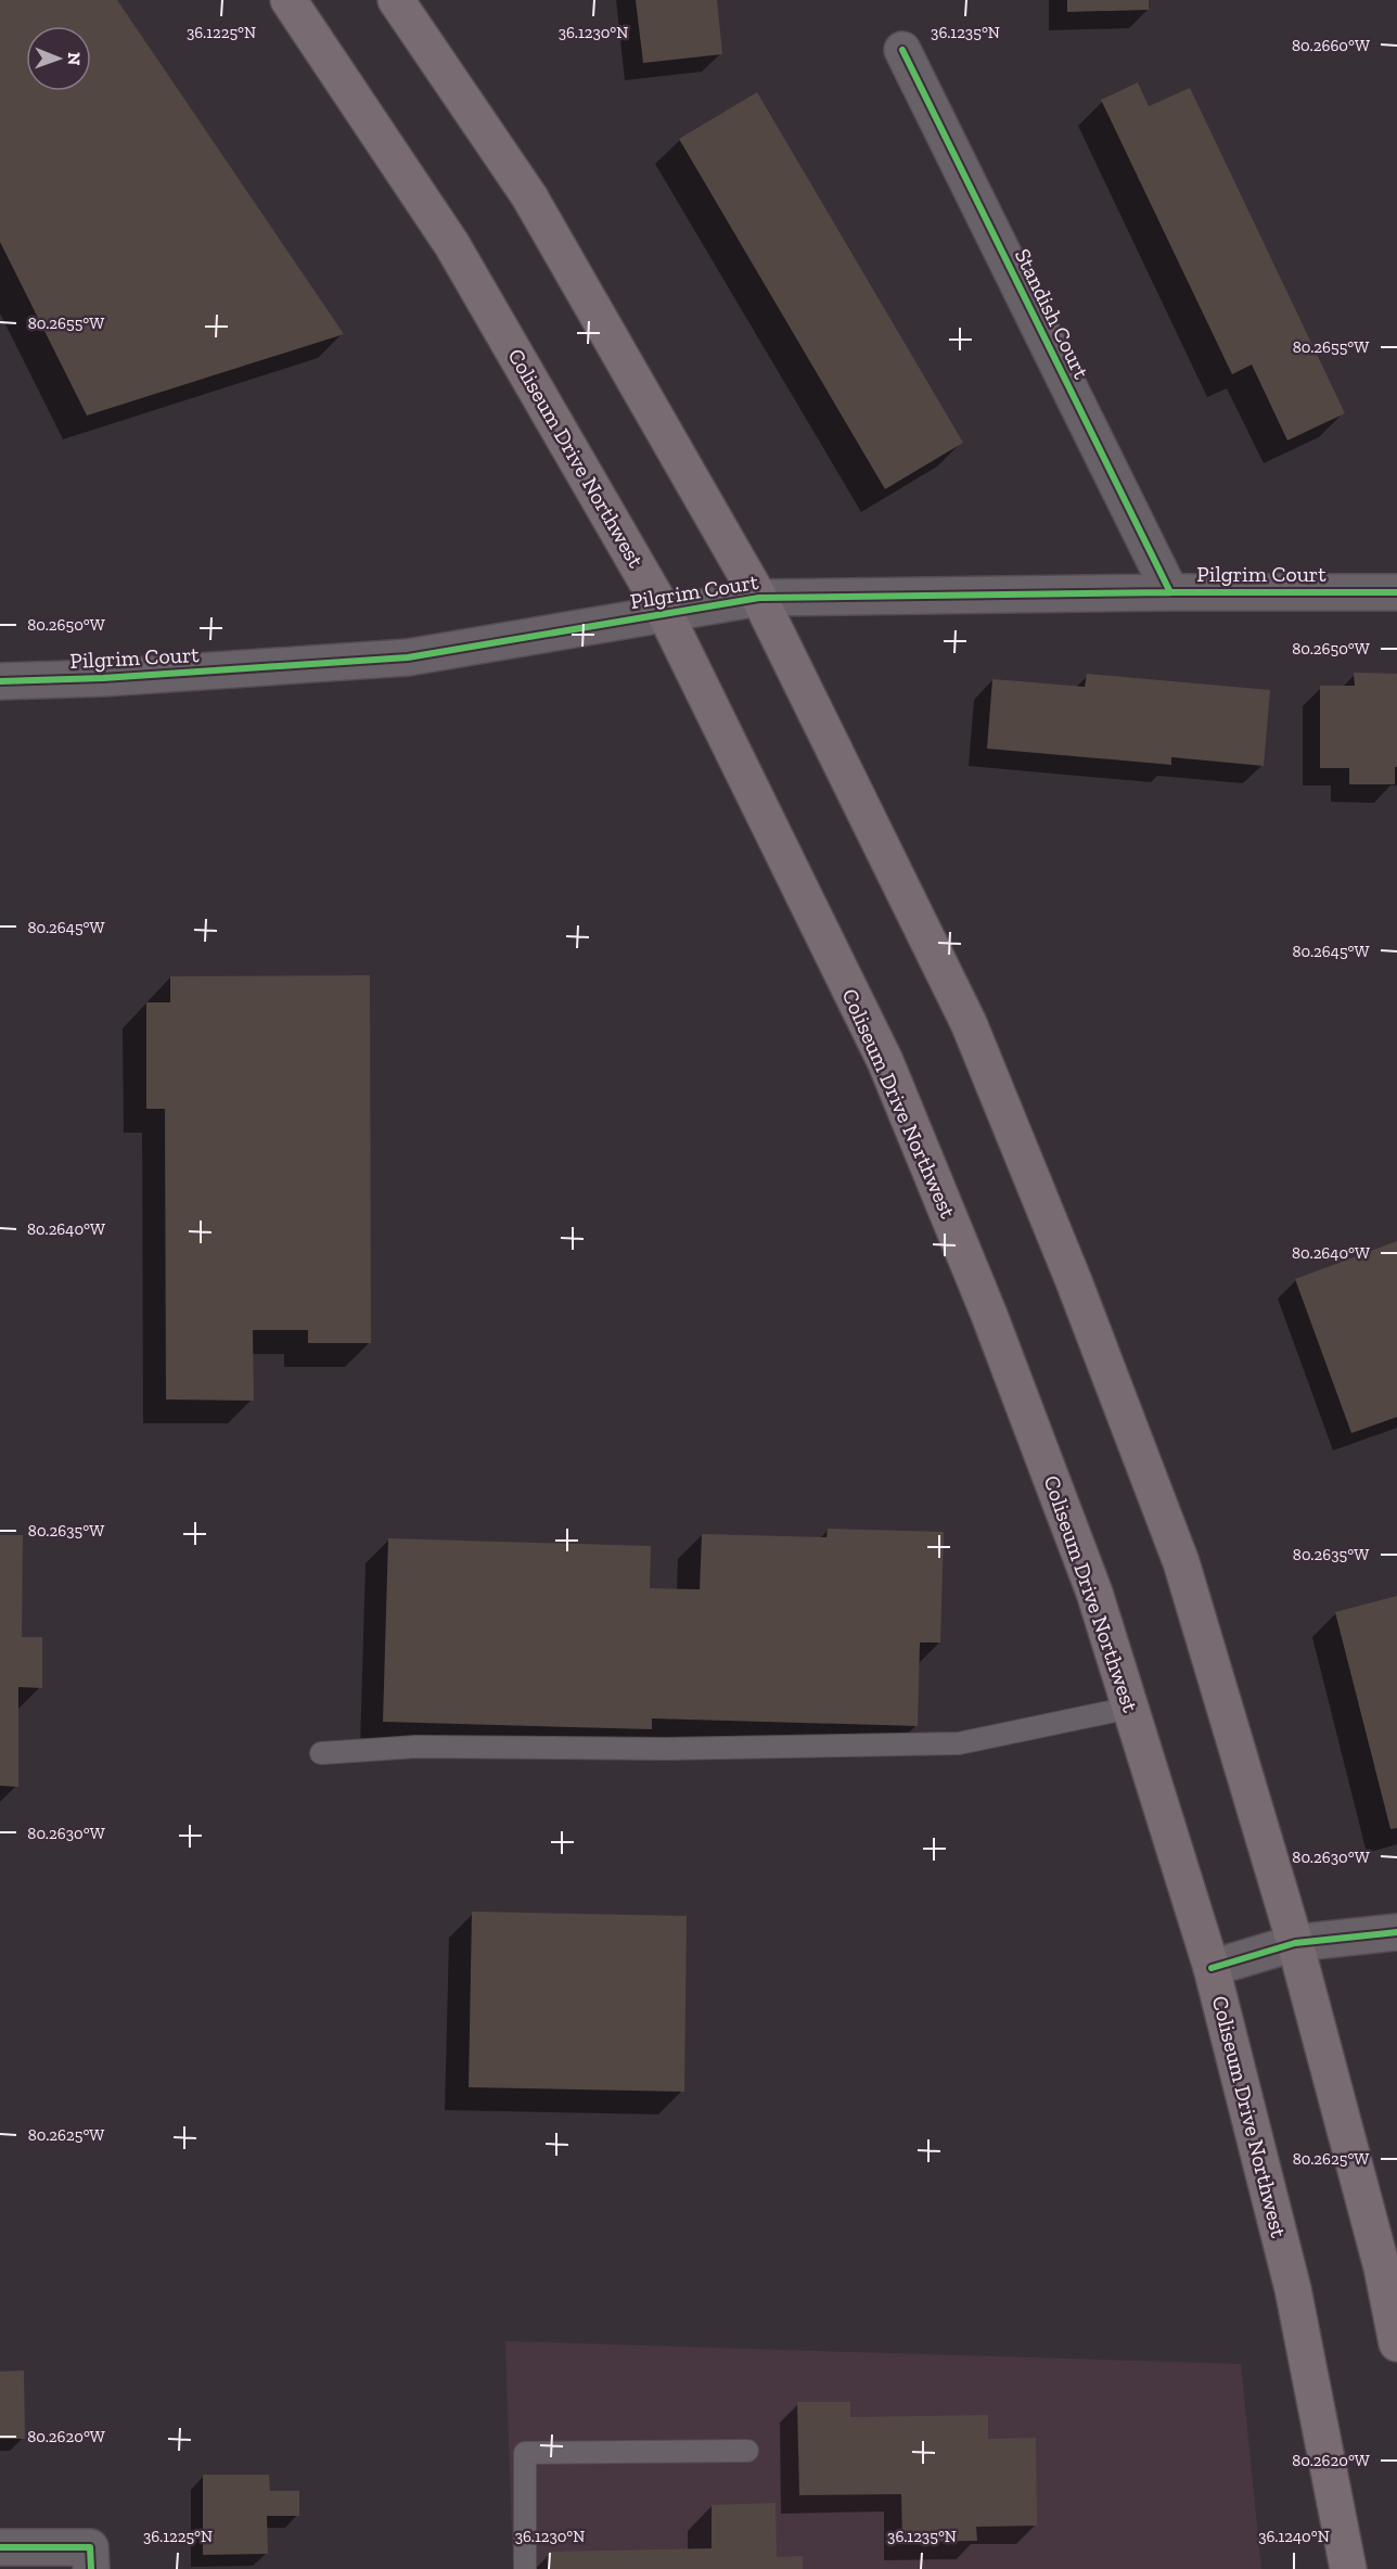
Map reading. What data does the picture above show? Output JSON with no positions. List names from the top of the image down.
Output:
{
  "streets": {
    "main road": ["Coliseum Drive Northwest"],
    "street": ["Standish Court", "Pilgrim Court"]
  },
  "crossings": [
    ["Standish Court", "Pilgrim Court"],
    ["Coliseum Drive Northwest", "Pilgrim Court"]
  ],
  "north": "right",
  "coordinates": [
    "36.1225°N",
    "36.1230°N",
    "36.1235°N",
    "80.2660°W",
    "80.2655°W",
    "80.2650°W",
    "80.2645°W",
    "80.2640°W",
    "80.2635°W",
    "80.2630°W",
    "80.2625°W",
    "80.2620°W",
    "36.1240°N"
  ]
}
